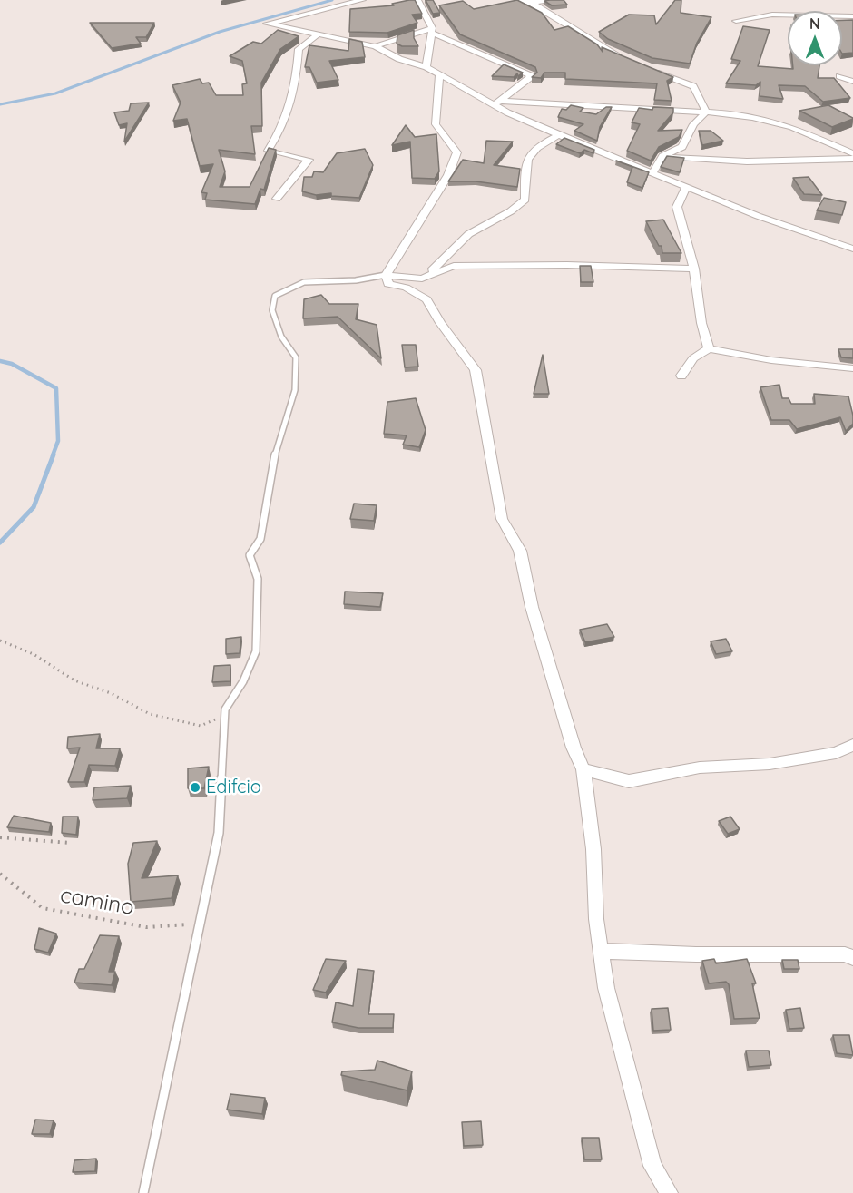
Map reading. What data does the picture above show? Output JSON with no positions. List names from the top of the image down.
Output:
{
  "streets": {
    "path": ["camino"]
  },
  "places": ["Edifcio"],
  "north": "top"
}
